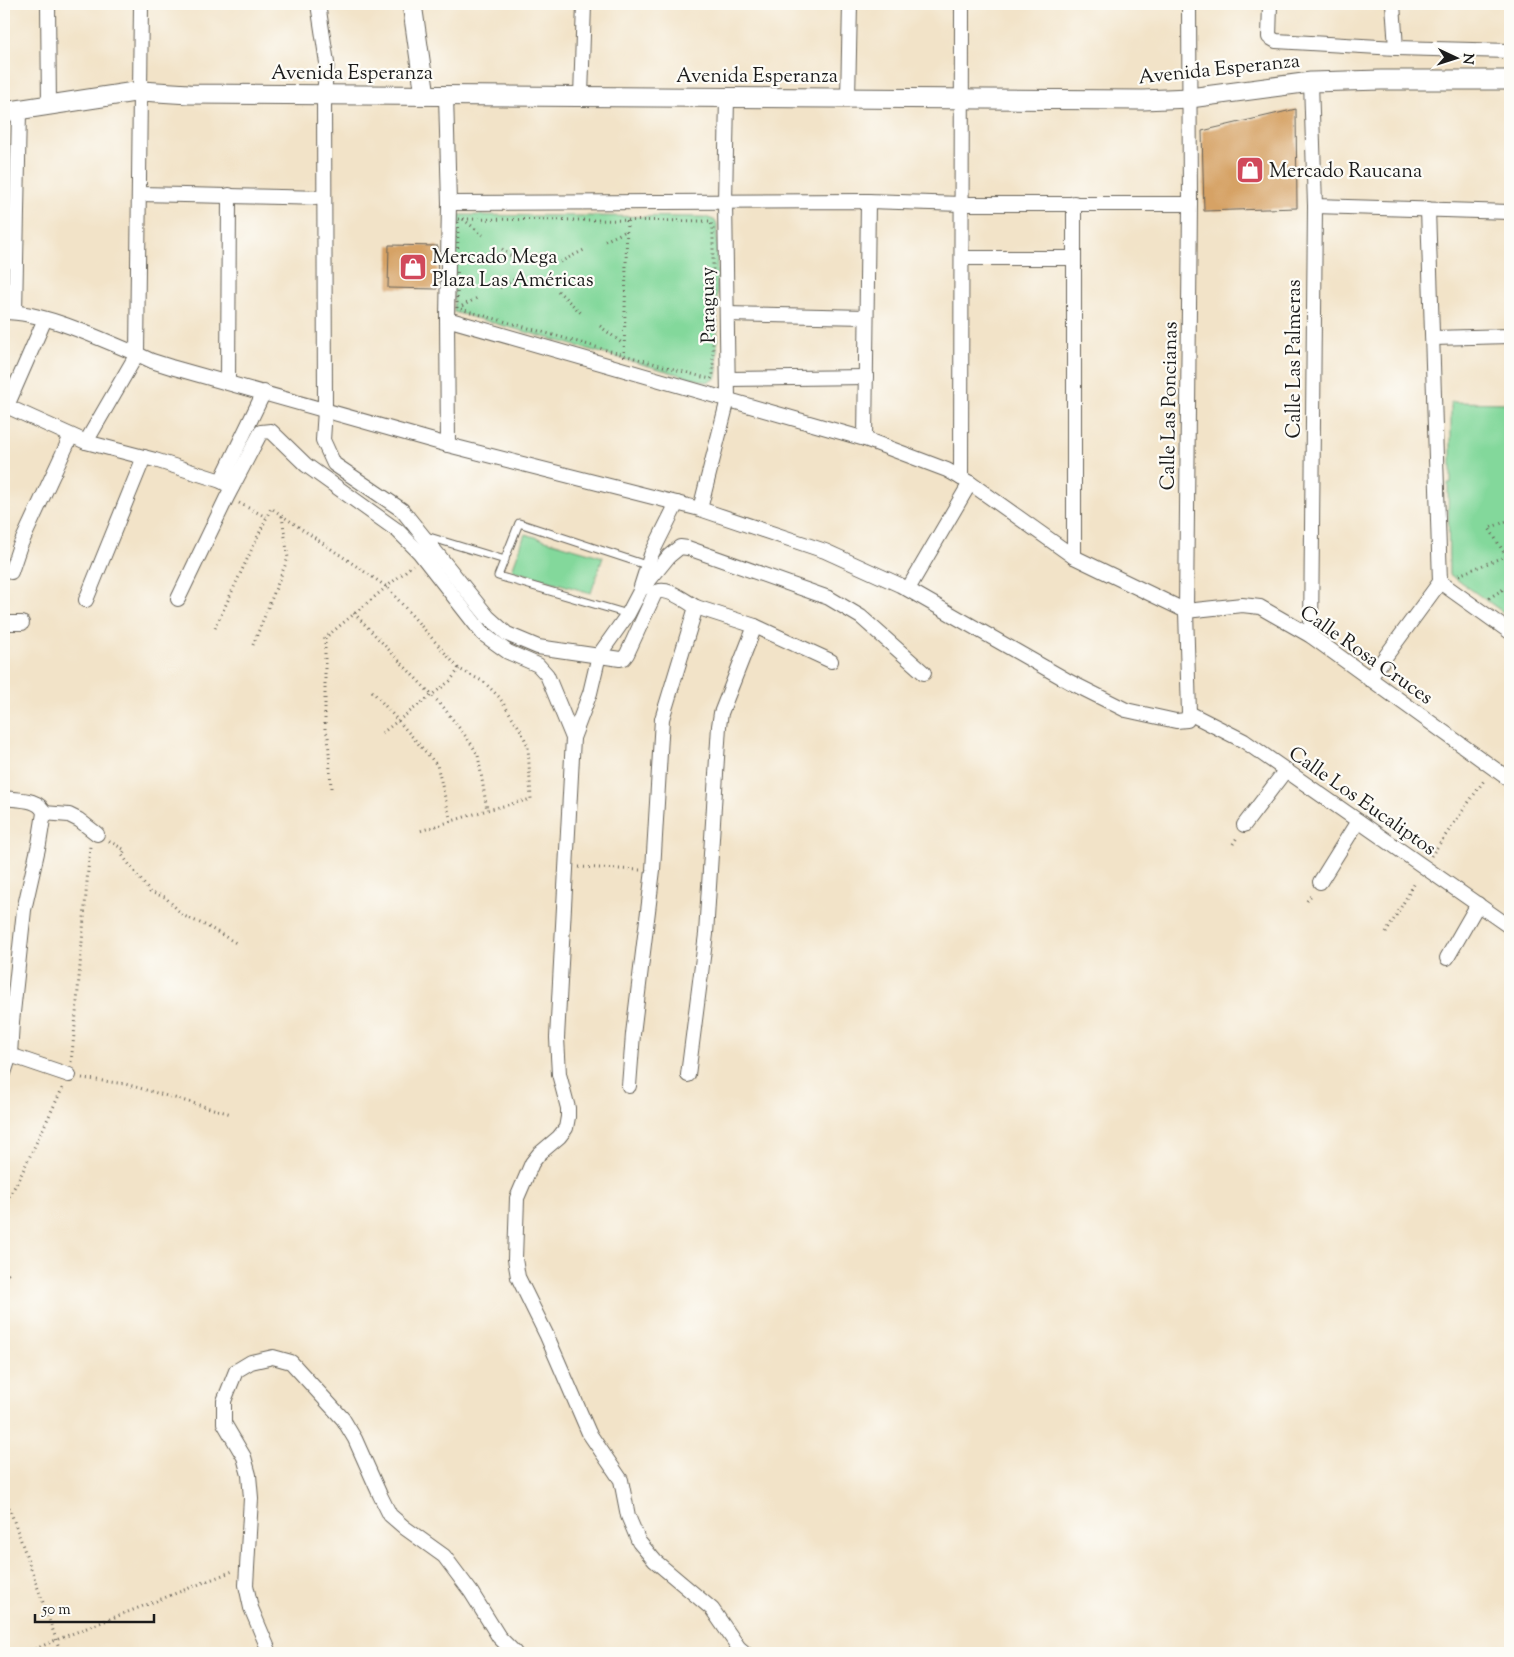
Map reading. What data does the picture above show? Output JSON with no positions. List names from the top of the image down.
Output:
{
  "streets": {
    "street": [
      "Avenida Esperanza",
      "Paraguay",
      "Calle Las Palmeras",
      "Calle Las Poncianas",
      "Calle Rosa Cruces",
      "Calle Los Eucaliptos"
    ]
  },
  "crossings": [
    ["Avenida Esperanza", "Paraguay"],
    ["Avenida Esperanza", "Calle Las Palmeras"],
    ["Avenida Esperanza", "Calle Las Poncianas"],
    ["Calle Las Palmeras", "Calle Rosa Cruces"],
    ["Calle Las Poncianas", "Calle Rosa Cruces"],
    ["Calle Las Poncianas", "Calle Los Eucaliptos"]
  ],
  "places": {
    "shop": ["Mercado Raucana", "Mercado Mega Plaza Las Américas"]
  },
  "scale_bar": "50 m",
  "north": "right"
}
